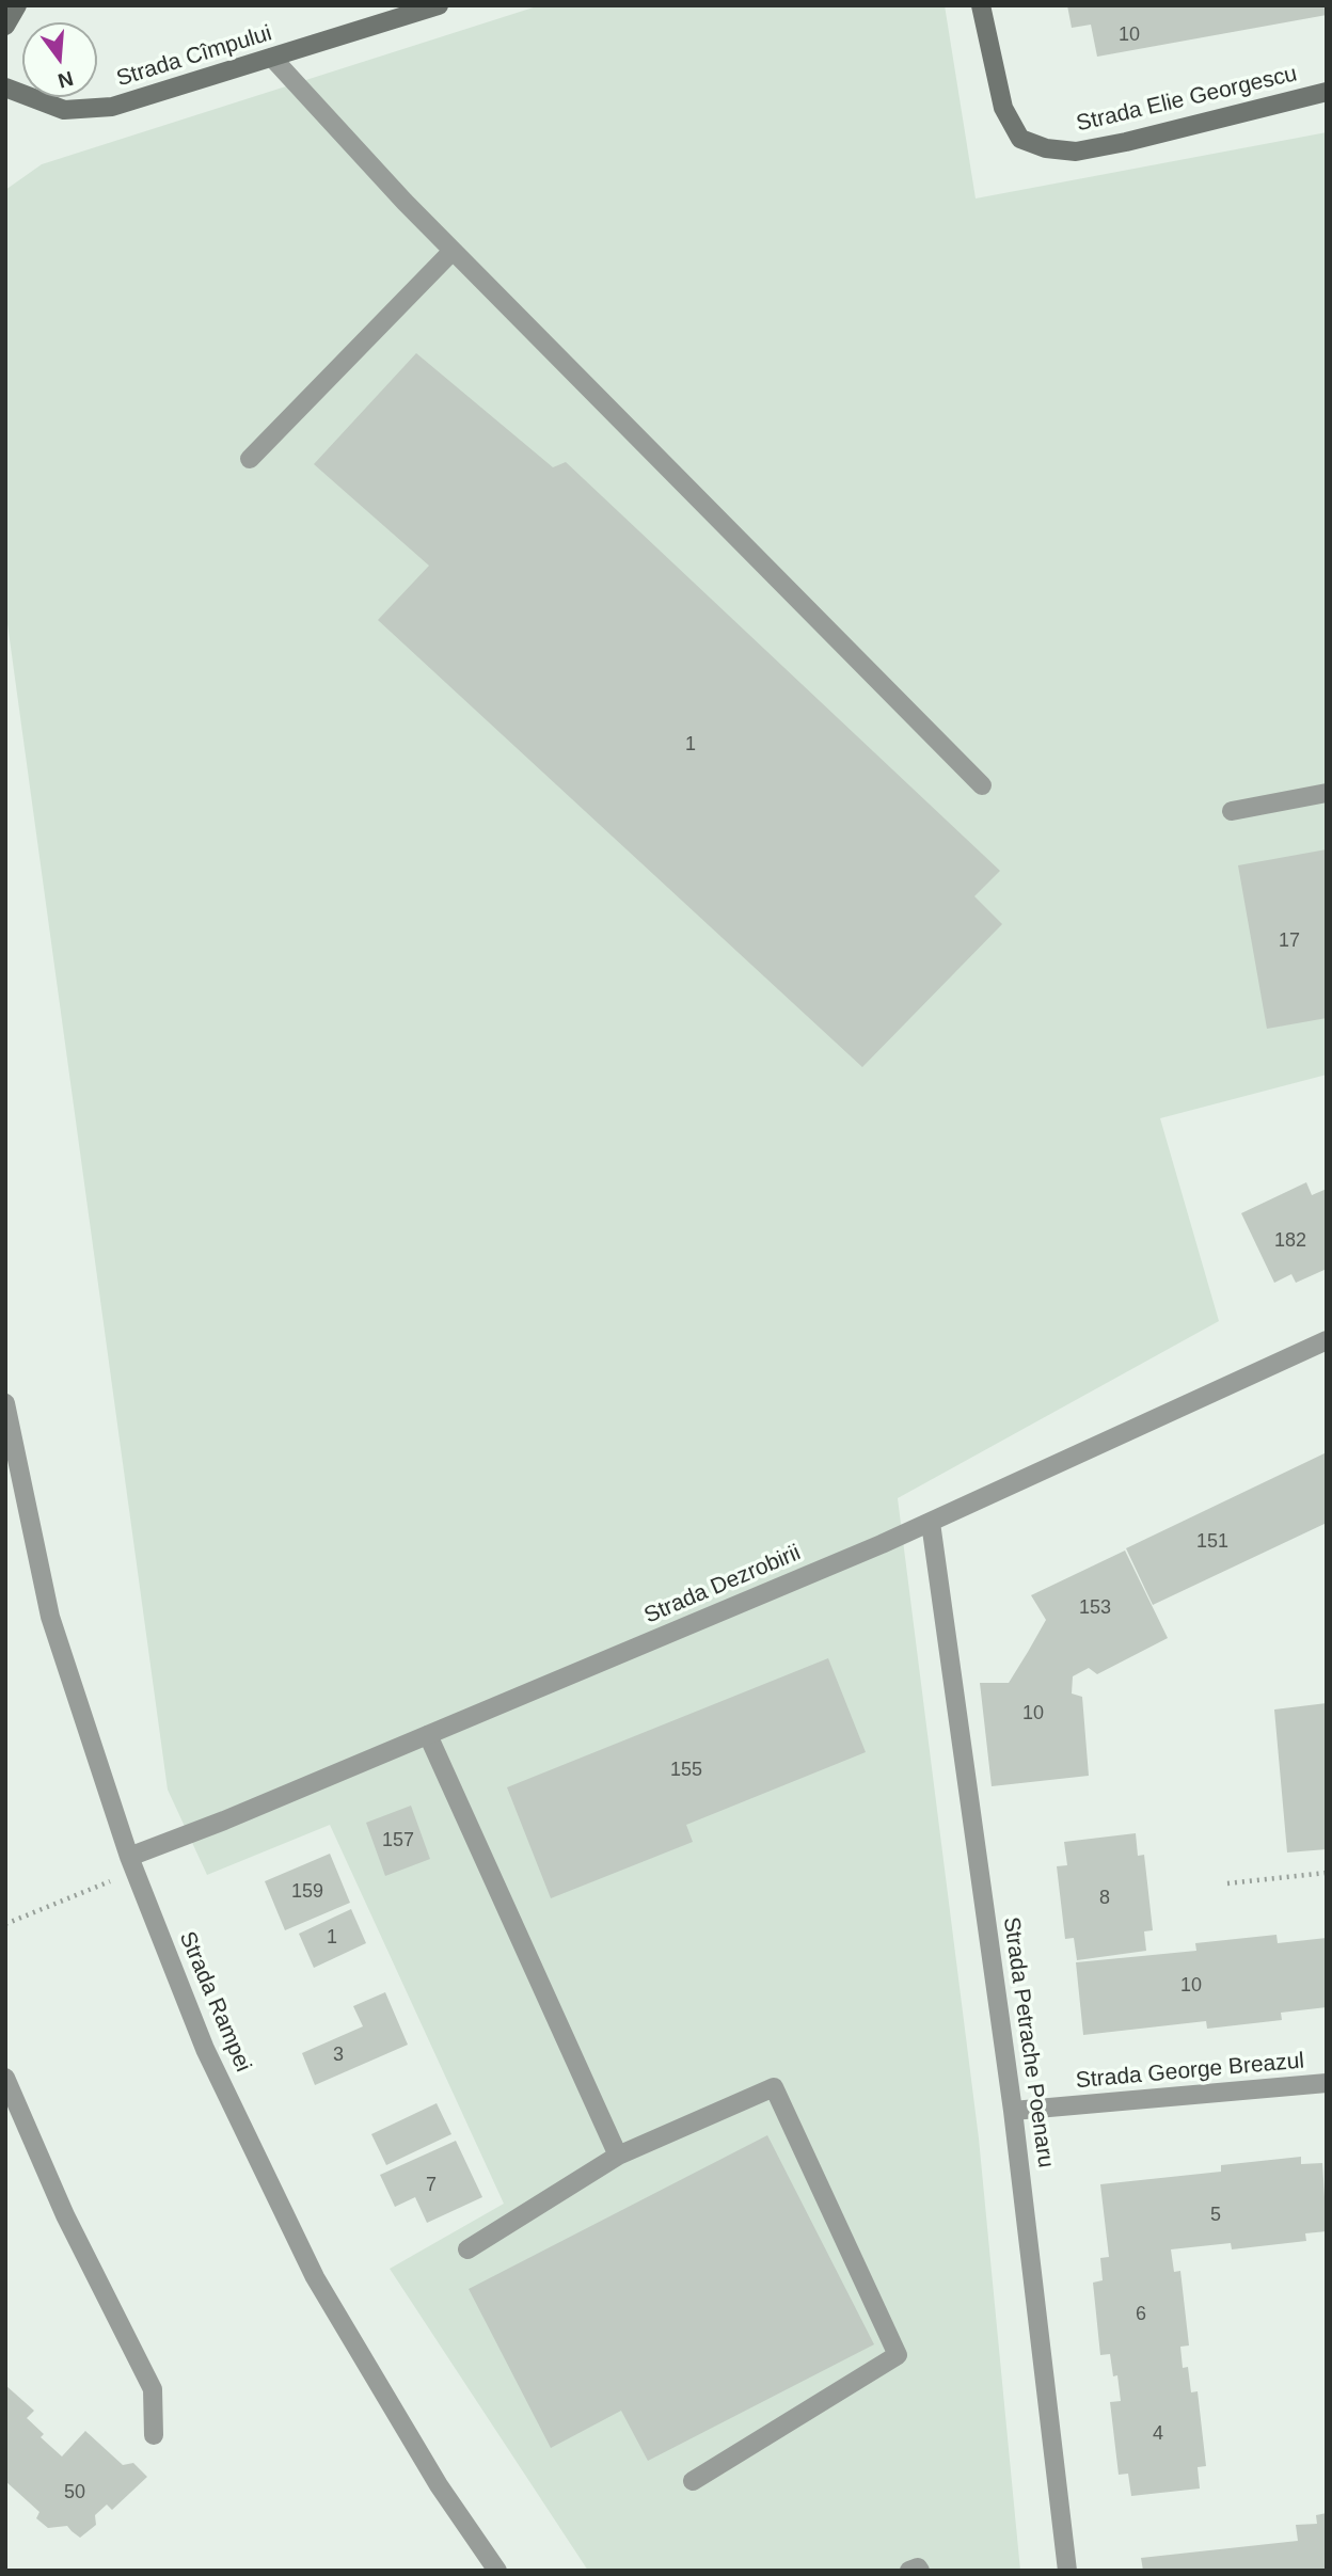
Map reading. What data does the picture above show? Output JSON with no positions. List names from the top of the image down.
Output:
{
  "streets": {
    "street": [
      "Strada Cîmpului",
      "Strada Elie Georgescu",
      "Strada Dezrobirii",
      "Strada Rampei",
      "Strada Petrache Poenaru",
      "Strada George Breazul"
    ]
  },
  "crossings": [
    ["Strada Dezrobirii", "Strada Rampei"],
    ["Strada Dezrobirii", "Strada Petrache Poenaru"],
    ["Strada Petrache Poenaru", "Strada George Breazul"]
  ],
  "house_numbers": [
    "10",
    "1",
    "17",
    "182",
    "151",
    "153",
    "10",
    "155",
    "157",
    "159",
    "8",
    "1",
    "10",
    "3",
    "7",
    "5",
    "6",
    "4",
    "50"
  ],
  "north": "bottom"
}
